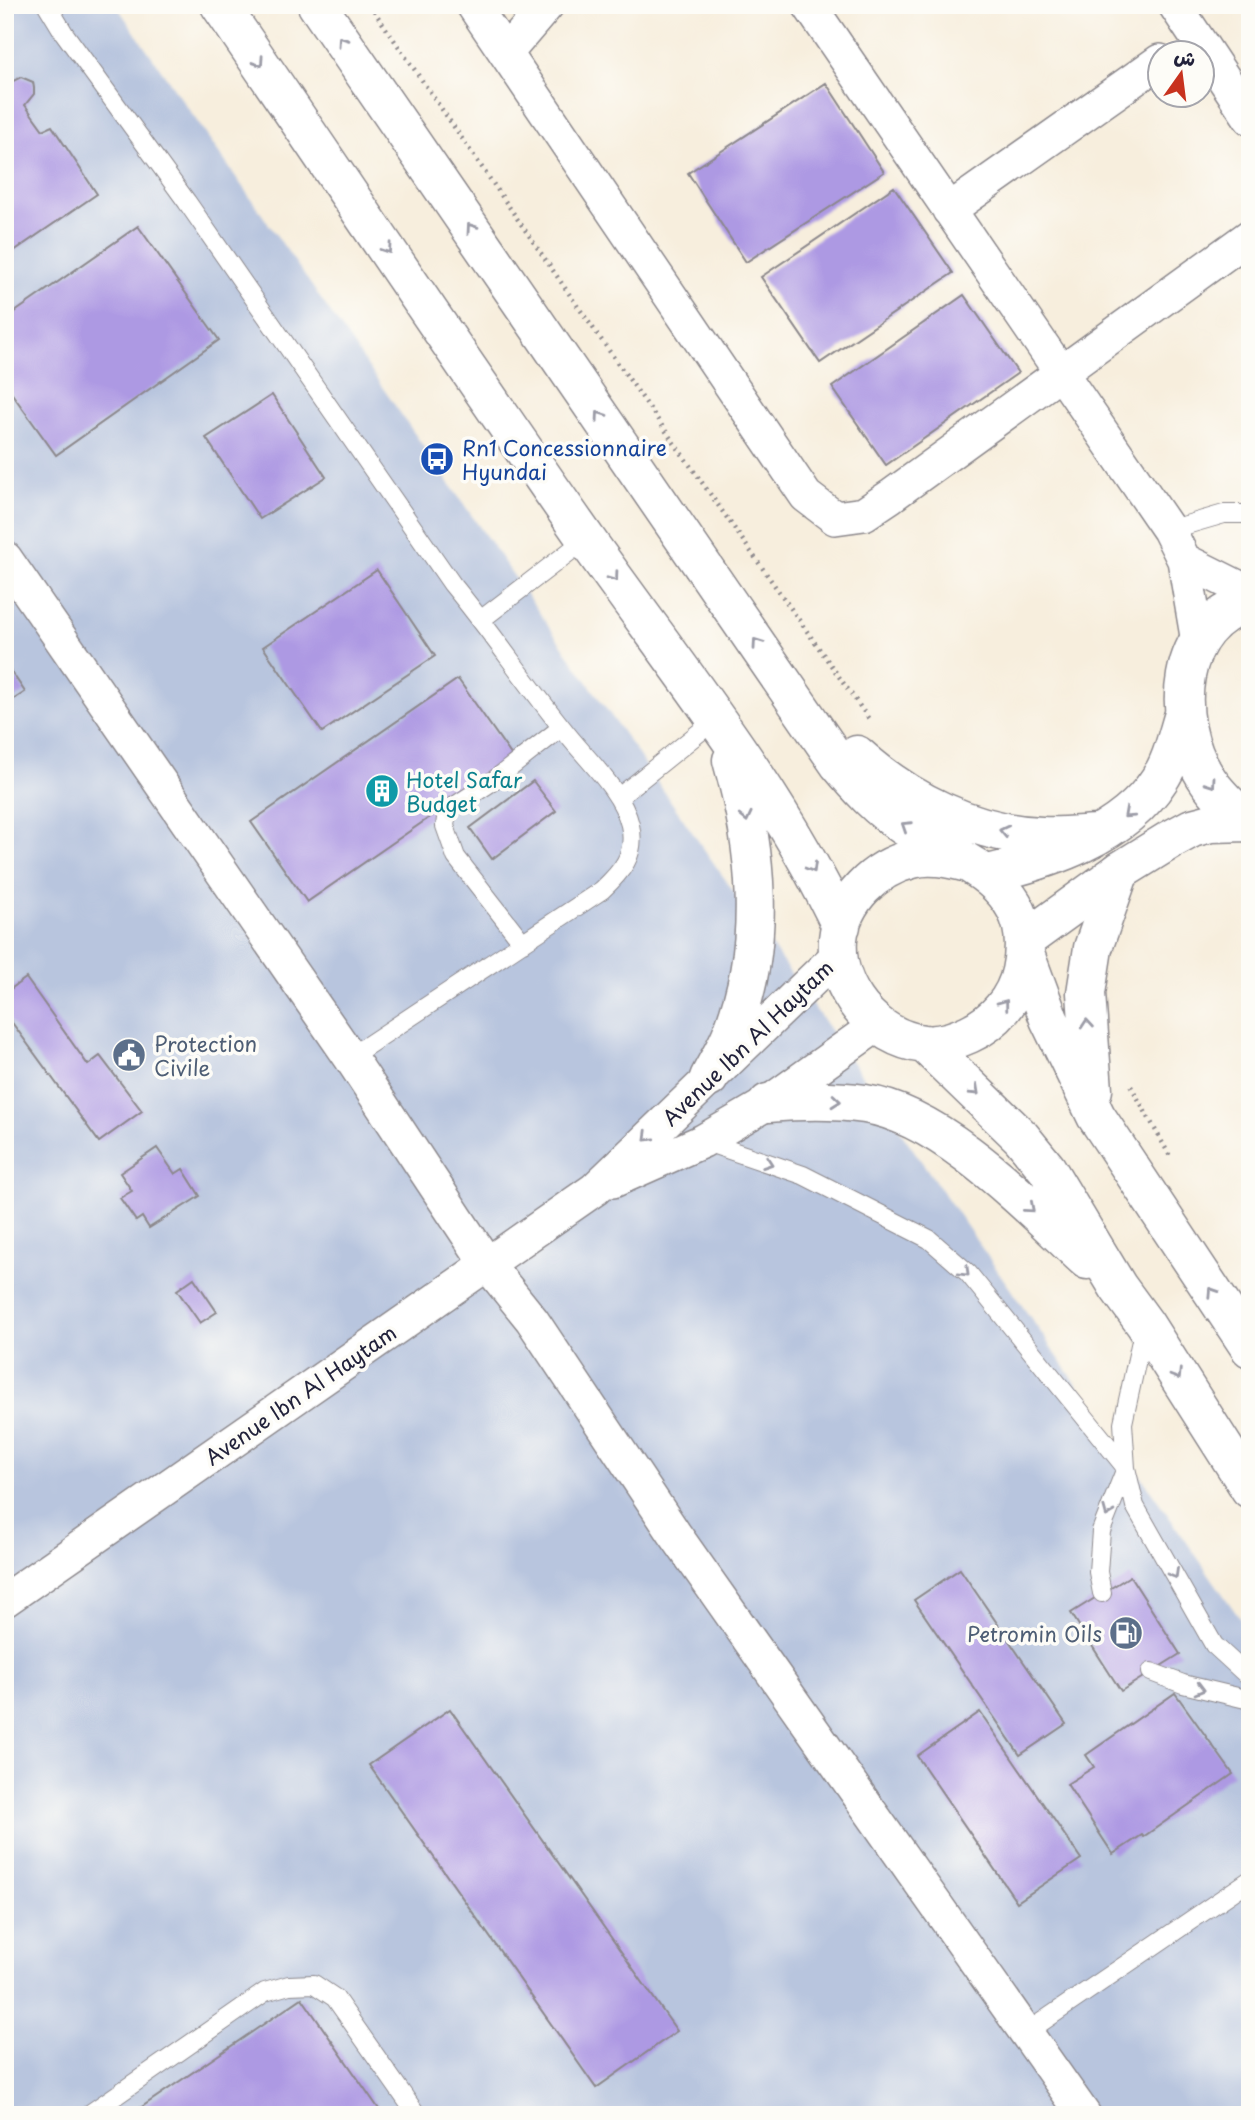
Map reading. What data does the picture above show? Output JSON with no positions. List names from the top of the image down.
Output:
{
  "streets": {
    "street": ["Avenue Ibn Al Haytam"]
  },
  "places": {
    "bus stop": ["Rn1 Concessionnaire Hyundai"],
    "building": ["Hotel Safar Budget"],
    "public building": ["Protection Civile"],
    "fuel station": ["Petromin Oils"]
  },
  "north": "top"
}
